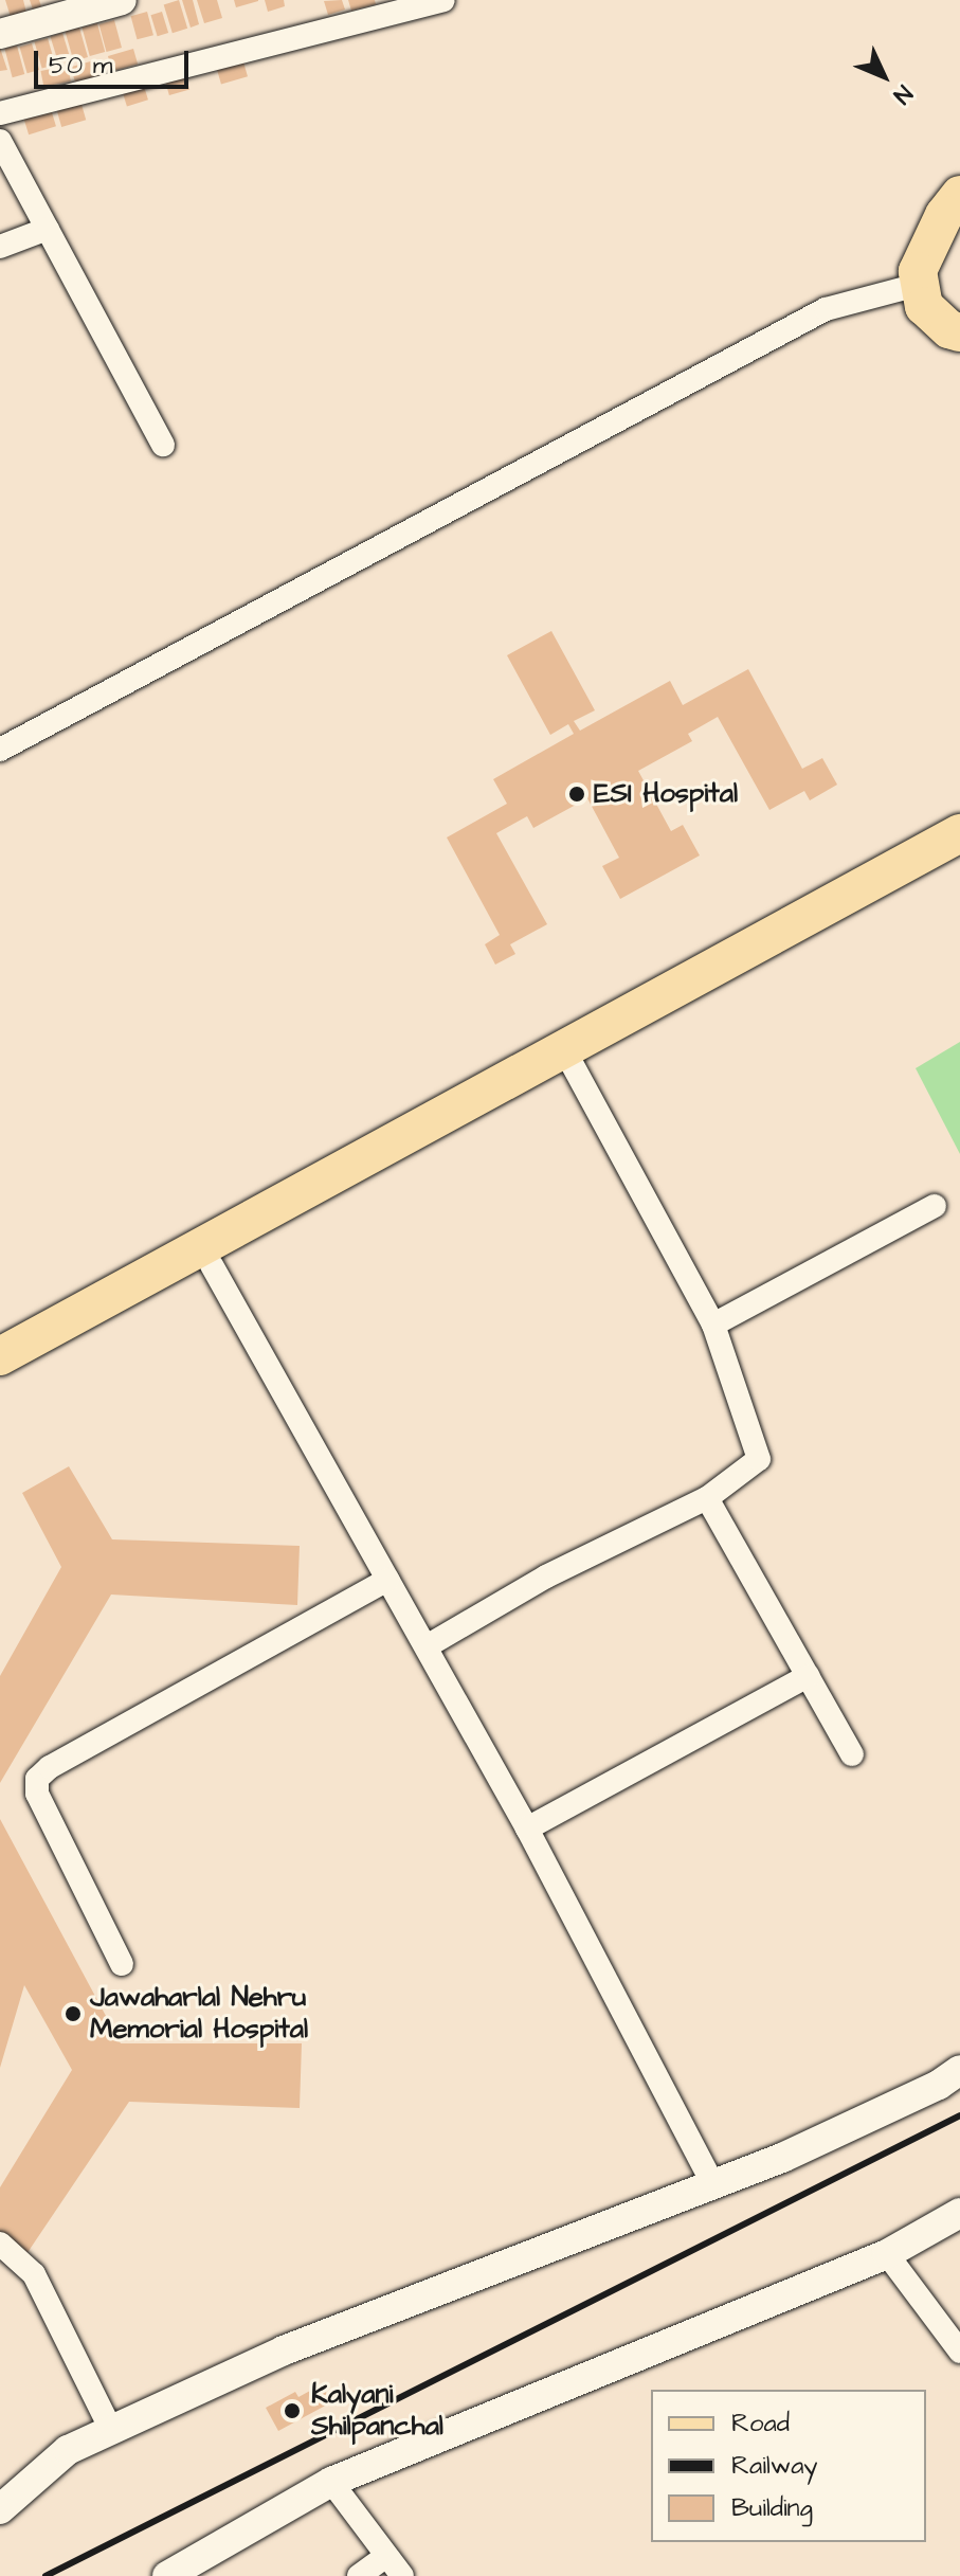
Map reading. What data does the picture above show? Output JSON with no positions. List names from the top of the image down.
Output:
{
  "places": ["ESI Hospital", "Jawaharlal Nehru Memorial Hospital", "Kalyani Shilpanchal"],
  "legend": ["Road", "Railway", "Building"],
  "scale_bar": "50 m",
  "north": "bottom right"
}
